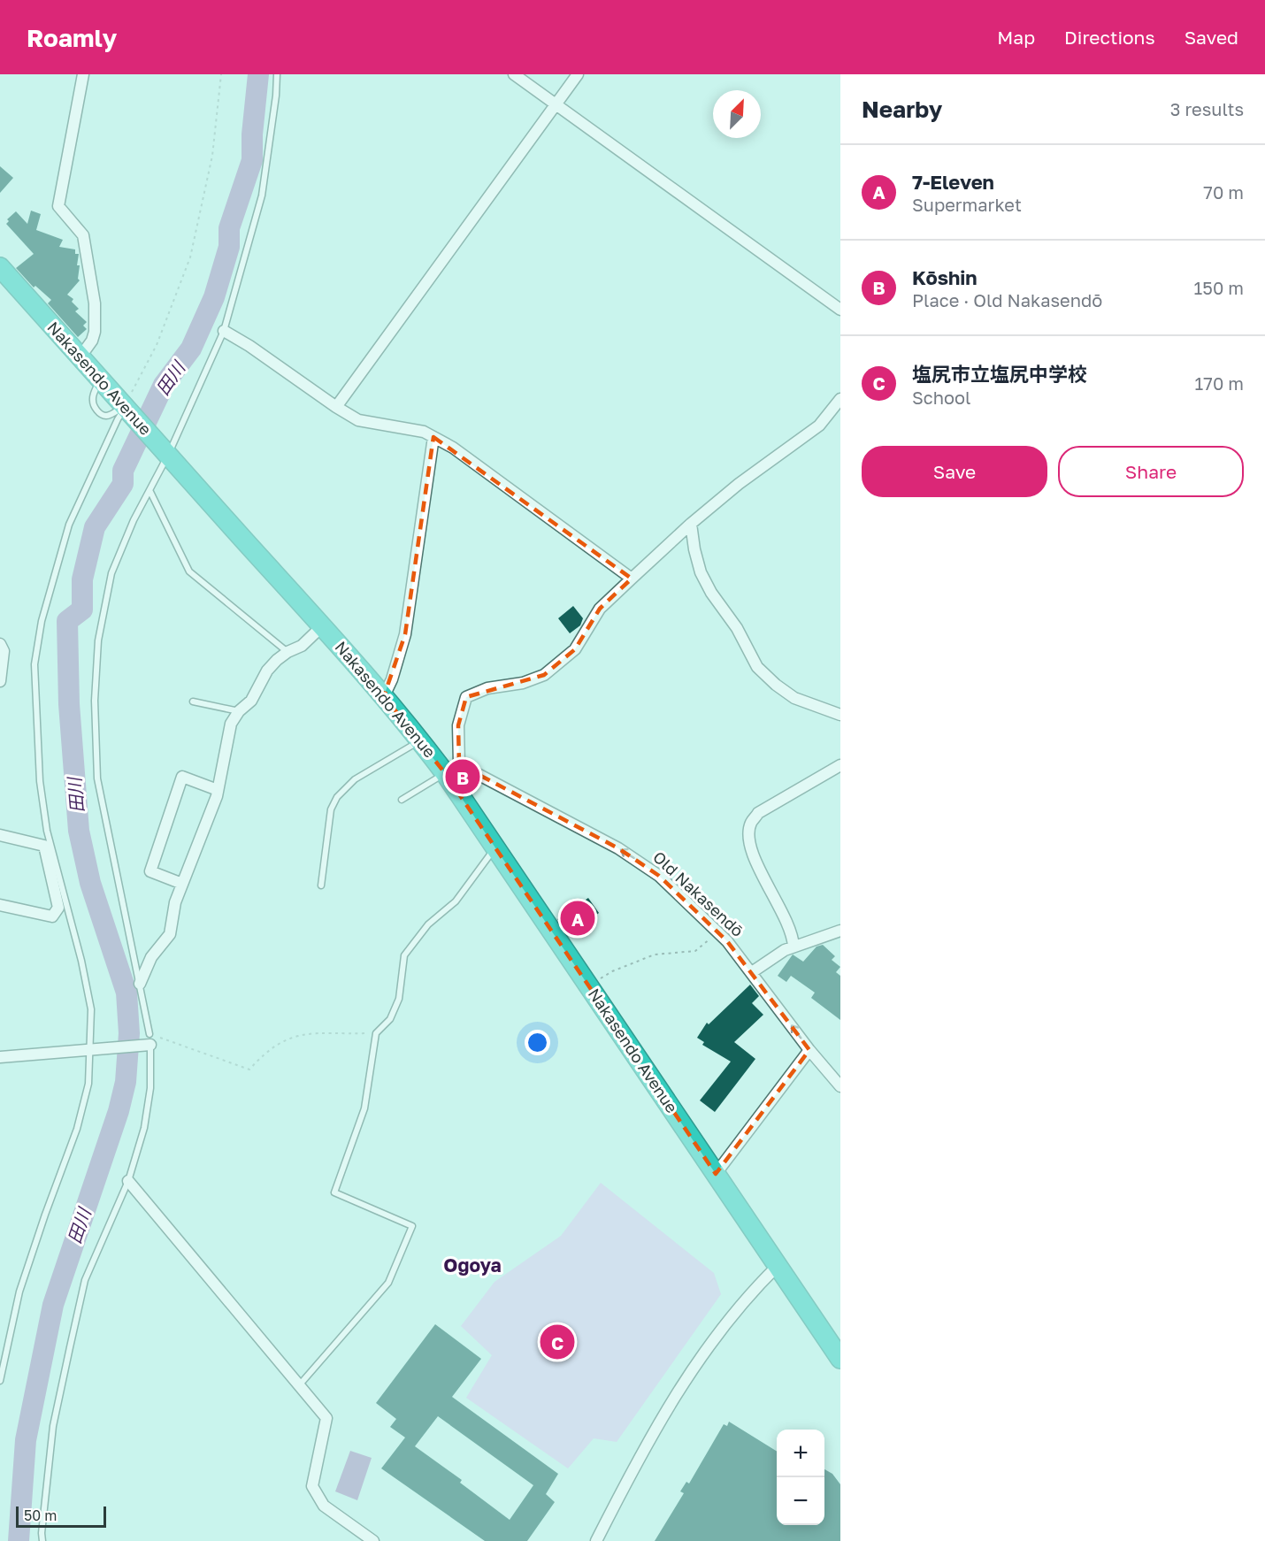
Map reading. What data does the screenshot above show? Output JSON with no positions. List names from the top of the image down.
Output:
{
  "streets": {
    "highway": ["Nakasendo Avenue"],
    "street": ["Old Nakasendō"]
  },
  "crossings": [
    ["Nakasendo Avenue", "Old Nakasendō"]
  ],
  "one_way": ["Old Nakasendō"],
  "districts": ["Ogoya"],
  "water": ["田川"],
  "scale_bar": "50 m",
  "north": "top right",
  "page": {
    "header": "Roamly",
    "nav": ["Map", "Directions", "Saved"],
    "heading": ["Nearby", "3 results"],
    "list": [
      {
        "mark": "A",
        "name": "7-Eleven",
        "note": "Supermarket",
        "value": "70 m"
      },
      {
        "mark": "B",
        "name": "Kōshin",
        "note": "Place · Old Nakasendō",
        "value": "150 m"
      },
      {
        "mark": "C",
        "name": "塩尻市立塩尻中学校",
        "note": "School",
        "value": "170 m"
      }
    ],
    "buttons": ["Save", "Share"],
    "pins": ["B", "A", "C"],
    "map_buttons": ["+", "−"],
    "scale": "50 m"
  }
}
